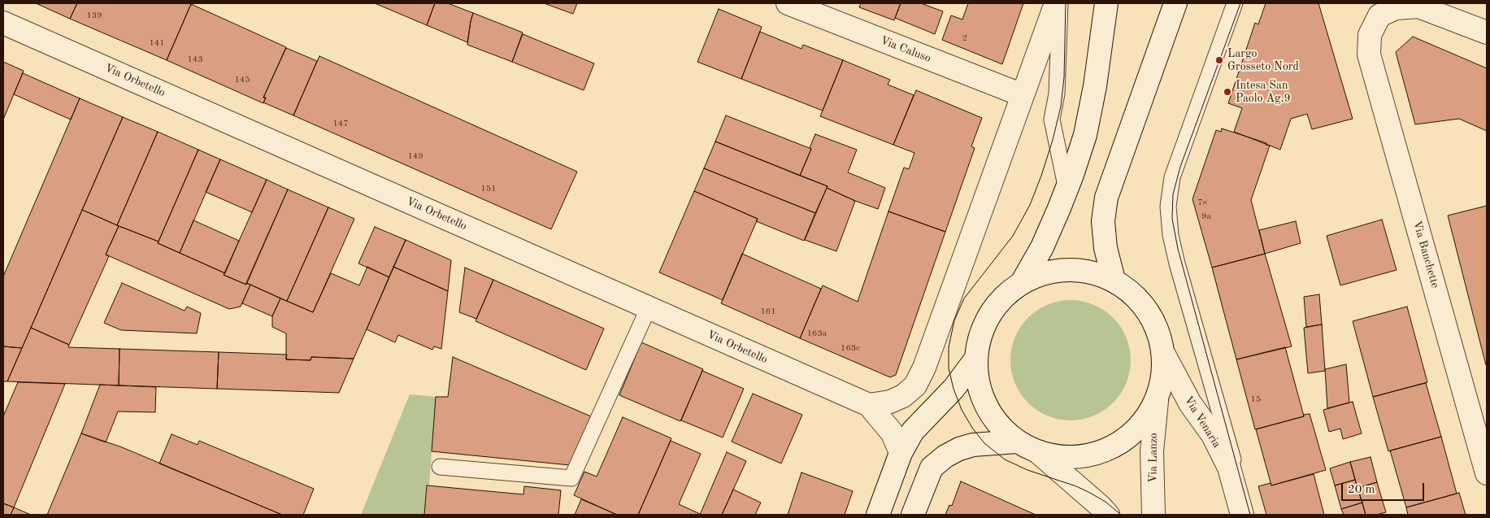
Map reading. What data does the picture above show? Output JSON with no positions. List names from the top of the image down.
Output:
{
  "streets": {
    "street": [
      "Via Caluso",
      "Via Orbetello",
      "Via Banchette",
      "Via Venaria",
      "Via Lanzo"
    ]
  },
  "places": ["Largo Grosseto Nord", "Intesa San Paolo Ag.9"],
  "house_numbers": [
    "139",
    "2",
    "141",
    "143",
    "145",
    "147",
    "149",
    "151",
    "7e",
    "9a",
    "161",
    "163a",
    "163c",
    "15"
  ],
  "scale_bar": "20 m"
}
